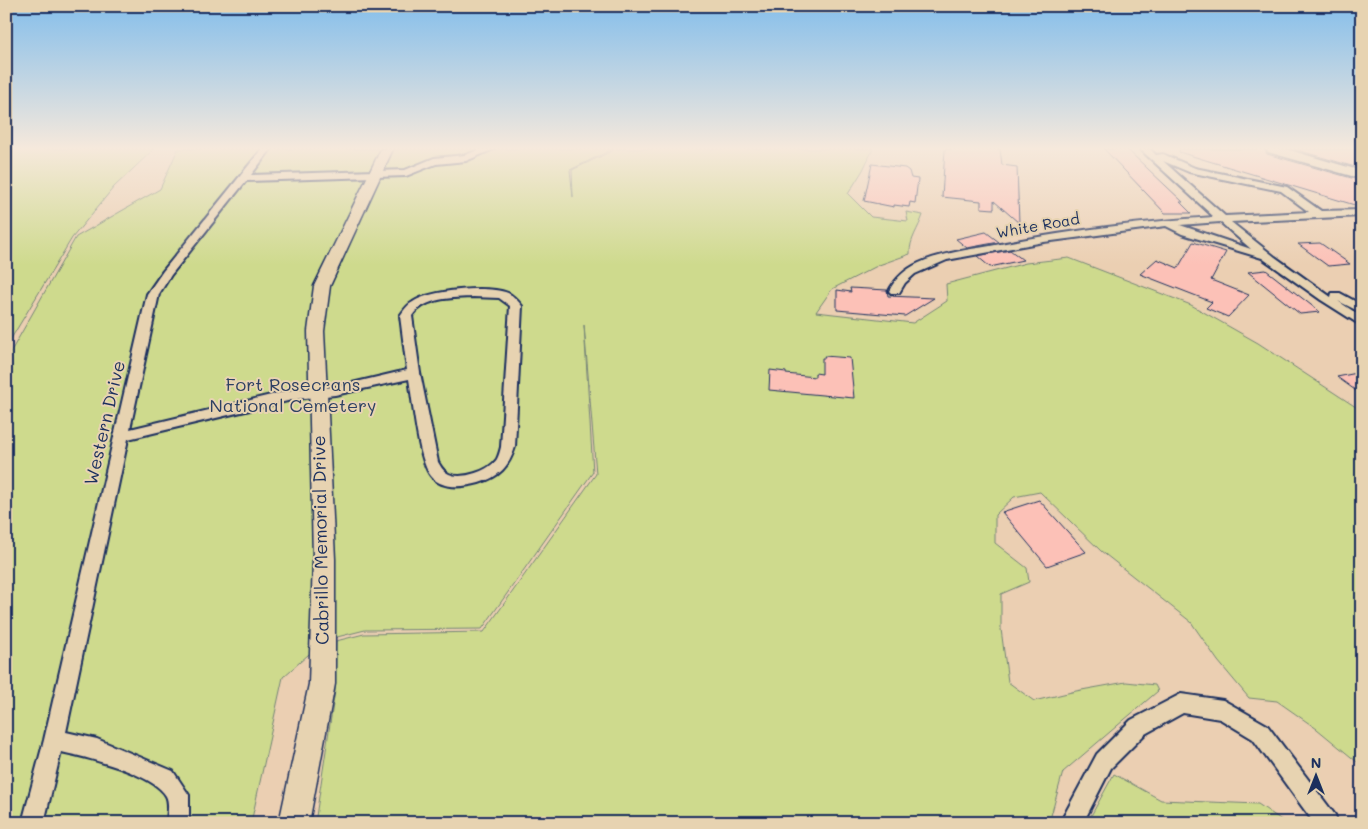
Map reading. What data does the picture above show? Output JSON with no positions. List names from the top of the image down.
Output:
{
  "streets": {
    "main road": ["Cabrillo Memorial Drive"],
    "street": ["White Road", "Western Drive"]
  },
  "parks": ["Fort Rosecrans National Cemetery"],
  "north": "top"
}
